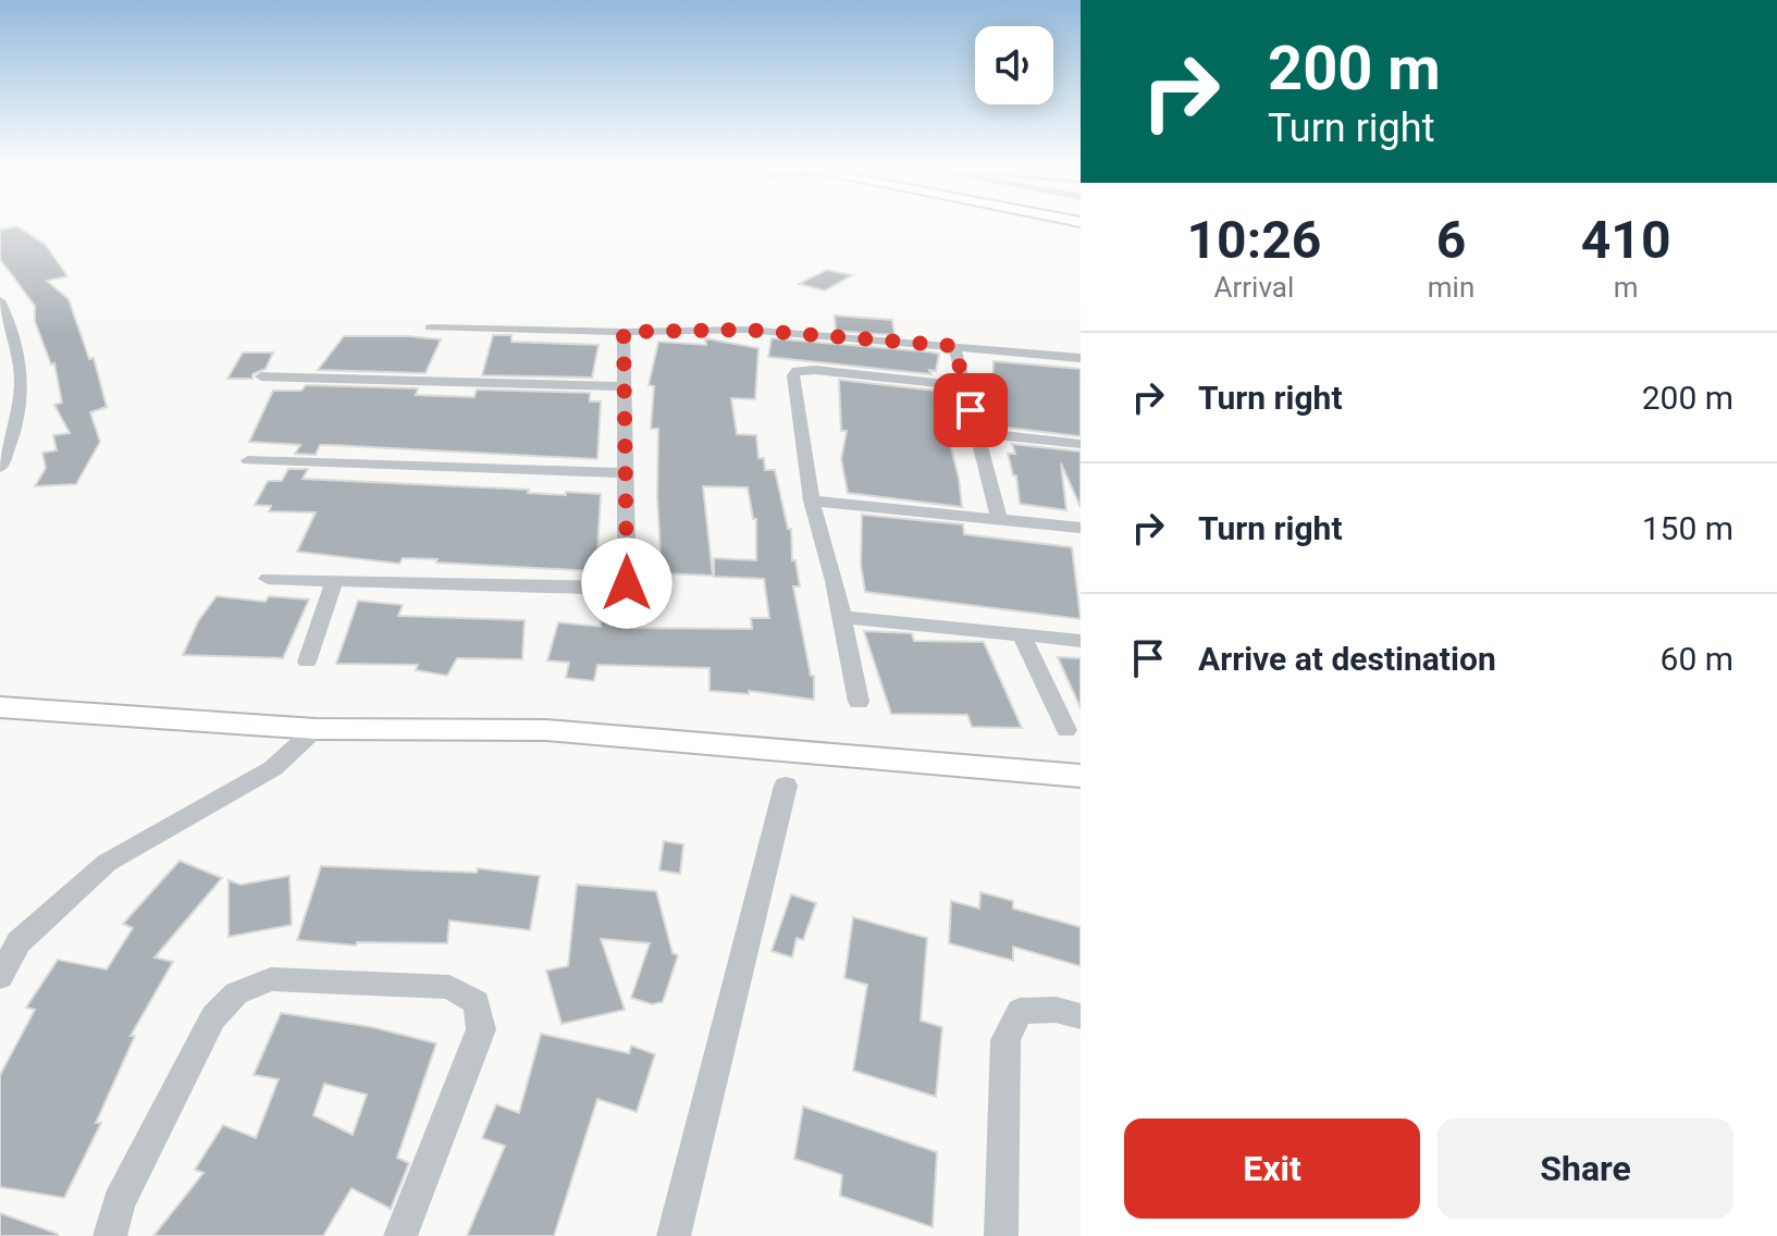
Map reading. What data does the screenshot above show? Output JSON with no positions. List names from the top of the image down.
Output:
{
  "page": {
    "turn": ["200 m", "Turn right"],
    "eta": [
      "10:26",
      "Arrival",
      "6",
      "min",
      "410",
      "m"
    ],
    "list": [
      {
        "name": "Turn right",
        "value": "200 m"
      },
      {
        "name": "Turn right",
        "value": "150 m"
      },
      {
        "name": "Arrive at destination",
        "value": "60 m"
      }
    ],
    "buttons": ["Exit", "Share"]
  }
}
